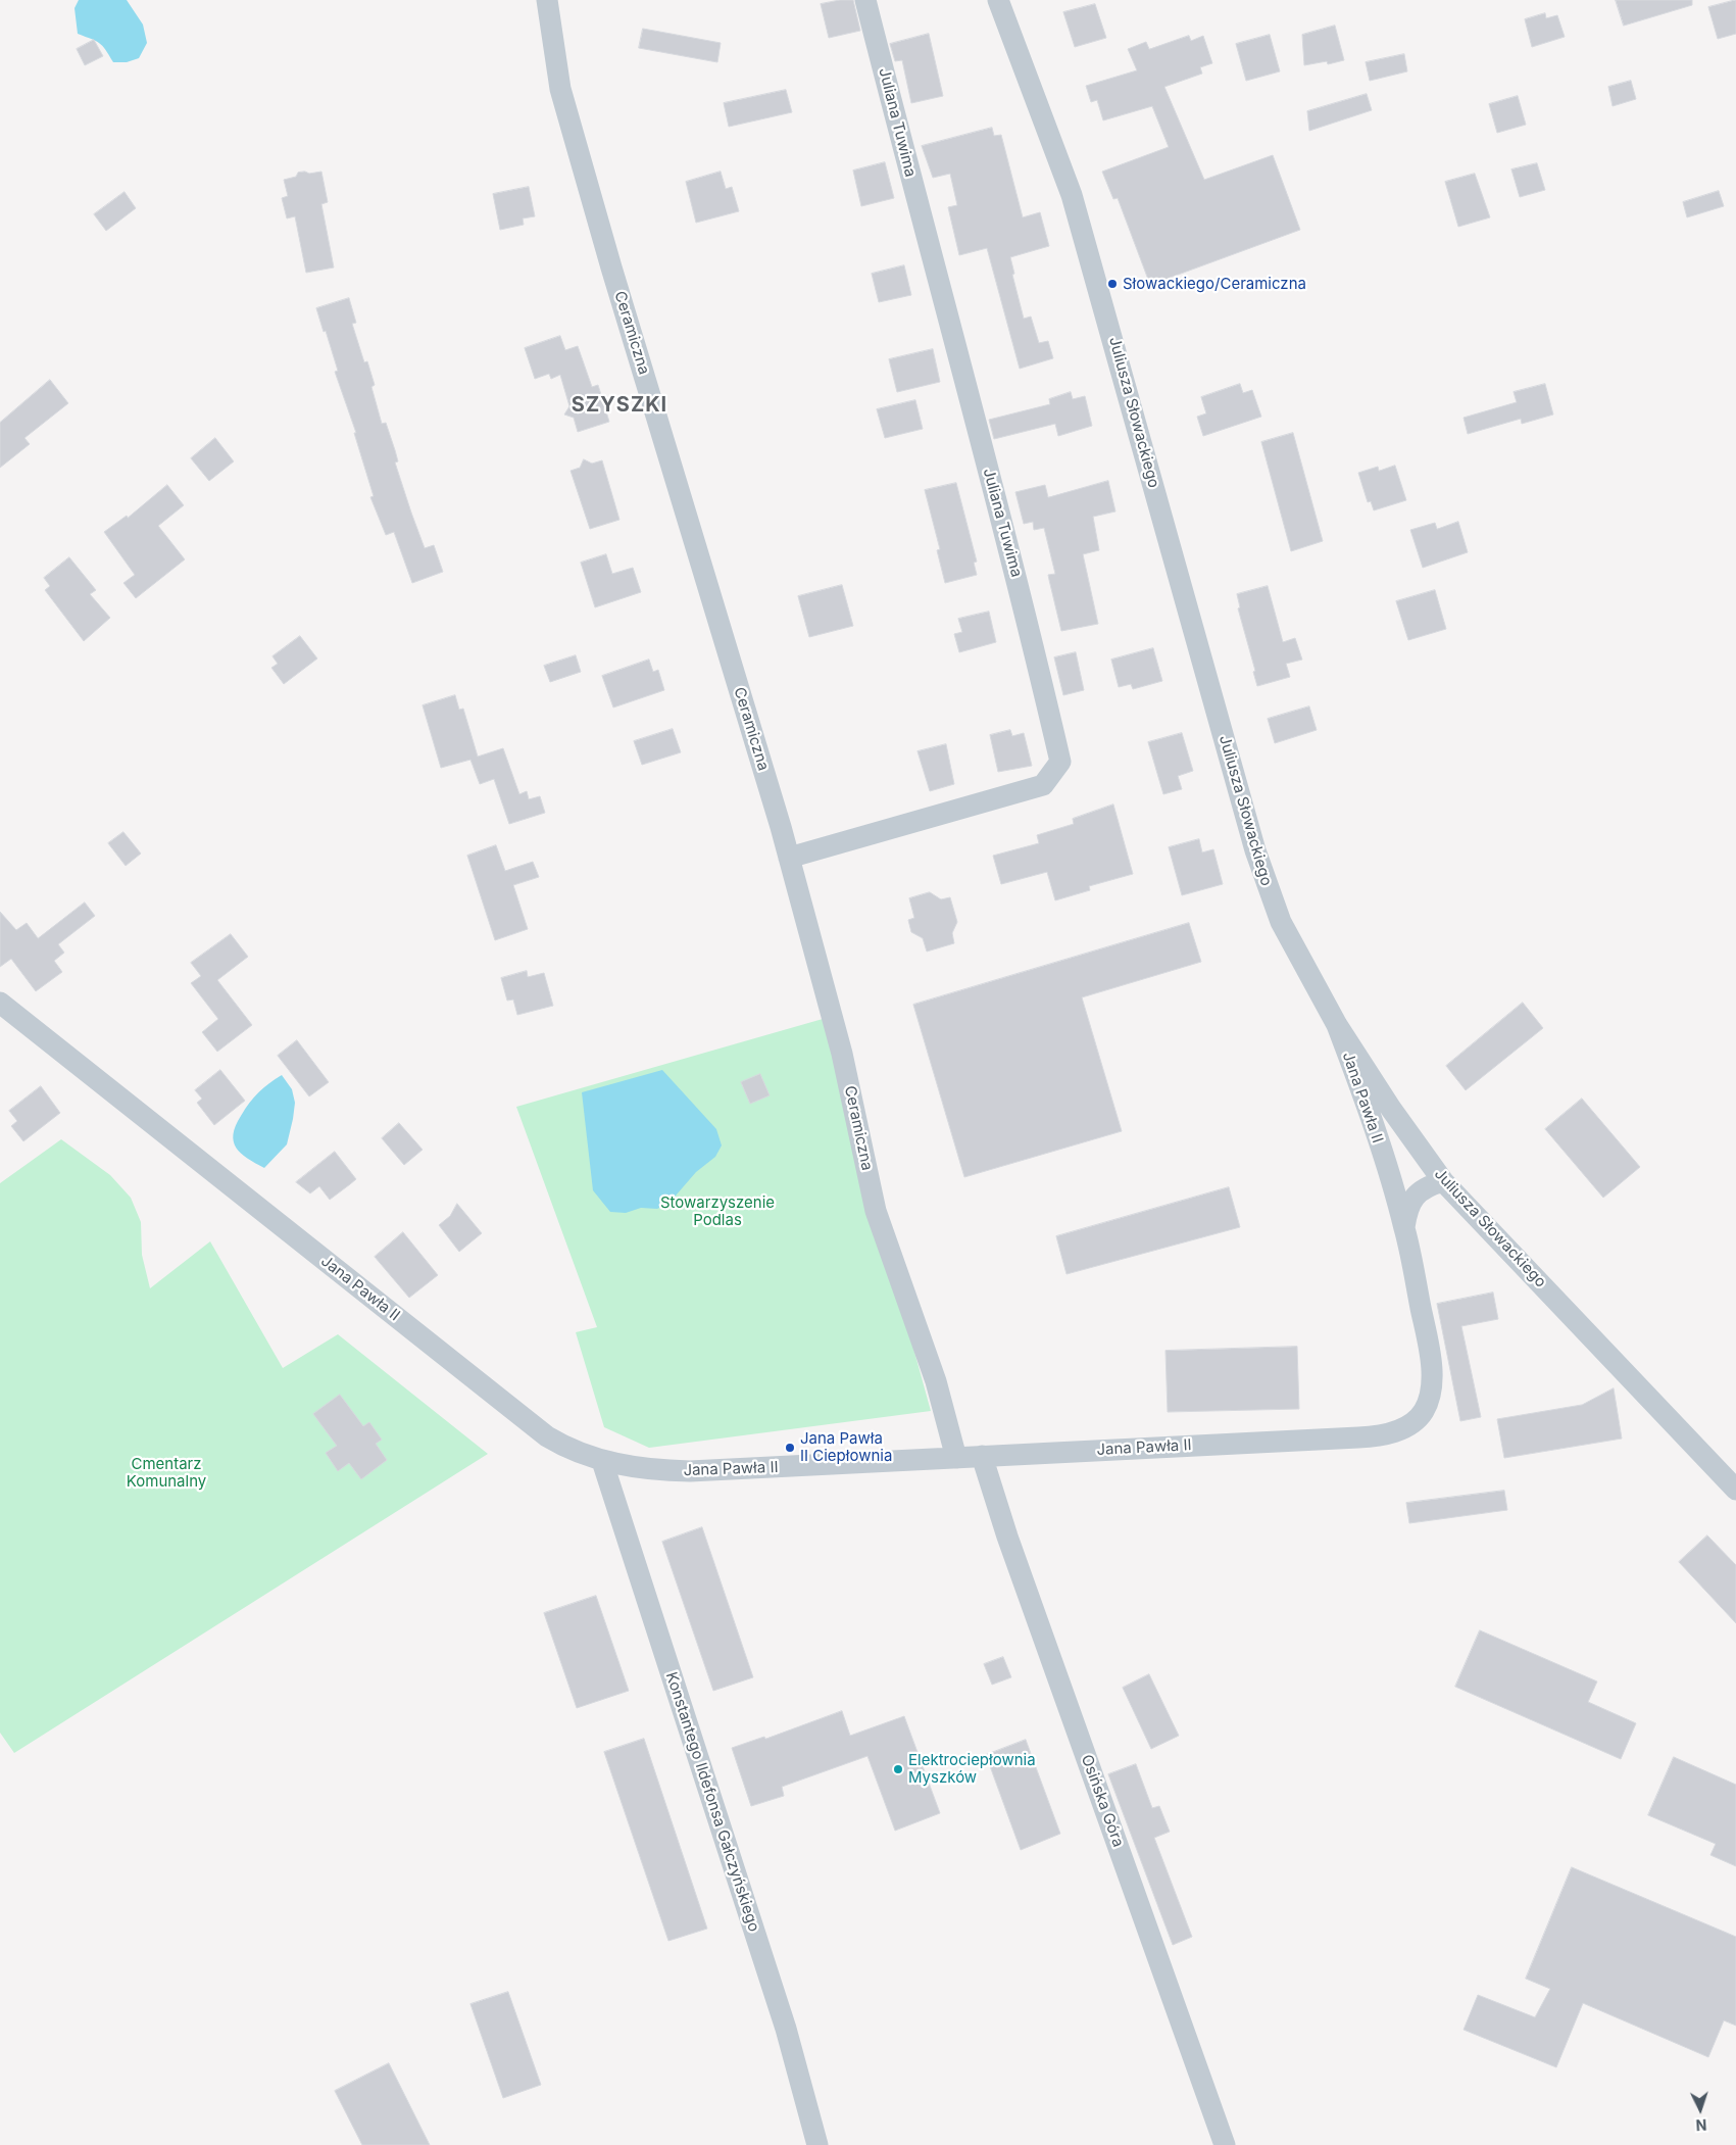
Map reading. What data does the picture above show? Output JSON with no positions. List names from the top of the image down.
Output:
{
  "streets": {
    "street": [
      "Juliana Tuwima",
      "Ceramiczna",
      "Juliusza Słowackiego",
      "Jana Pawła II",
      "Osińska Góra",
      "Konstantego Ildefonsa Gałczyńskiego"
    ]
  },
  "crossings": [
    ["Juliana Tuwima", "Ceramiczna"],
    ["Ceramiczna", "Jana Pawła II"],
    ["Juliusza Słowackiego", "Jana Pawła II"],
    ["Jana Pawła II", "Osińska Góra"],
    ["Jana Pawła II", "Konstantego Ildefonsa Gałczyńskiego"]
  ],
  "districts": ["SZYSZKI"],
  "parks": ["Stowarzyszenie Podlas", "Cmentarz Komunalny"],
  "places": ["Słowackiego/Ceramiczna", "Jana Pawła II Ciepłownia", "Elektrociepłownia Myszków"],
  "north": "bottom"
}
